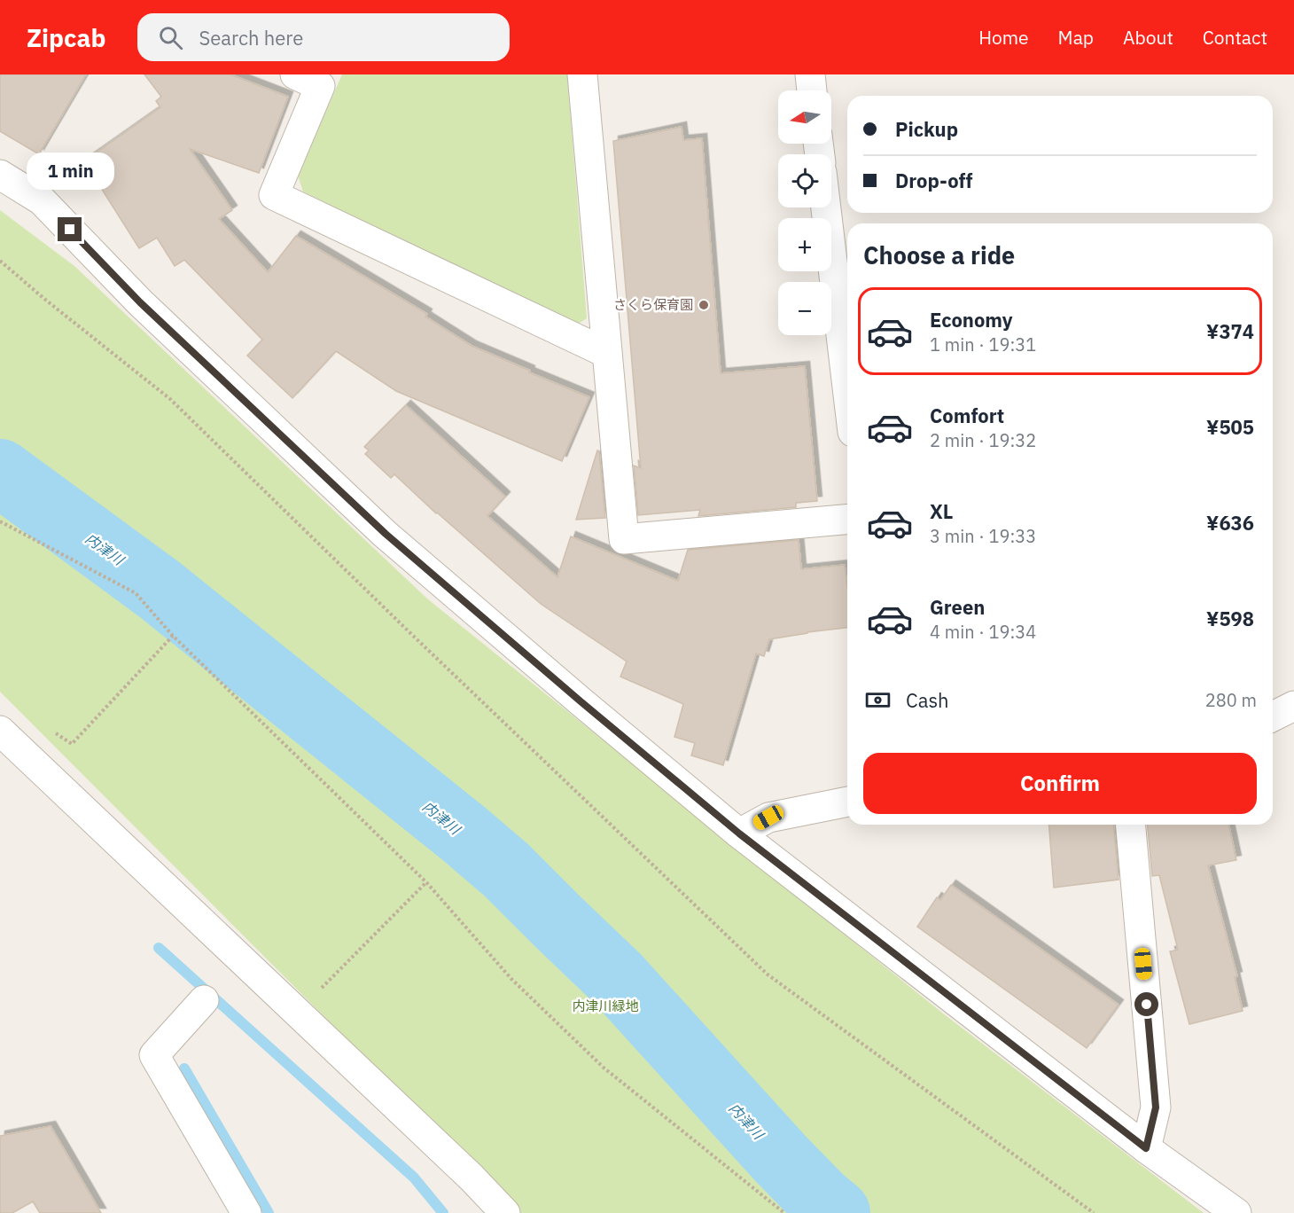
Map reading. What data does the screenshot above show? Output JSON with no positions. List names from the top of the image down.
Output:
{
  "water": ["内津川"],
  "parks": ["内津川緑地"],
  "places": ["さくら保育園"],
  "north": "left",
  "page": {
    "header": "Zipcab",
    "search": "Search here",
    "nav": [
      "Home",
      "Map",
      "About",
      "Contact"
    ],
    "map_buttons": ["+", "−"],
    "banner": ["Pickup", "Drop-off"],
    "bubble": "1 min",
    "heading": "Choose a ride",
    "list": [
      {
        "name": "Economy",
        "note": "1 min · 19:31",
        "value": "¥374"
      },
      {
        "name": "Comfort",
        "note": "2 min · 19:32",
        "value": "¥505"
      },
      {
        "name": "XL",
        "note": "3 min · 19:33",
        "value": "¥636"
      },
      {
        "name": "Green",
        "note": "4 min · 19:34",
        "value": "¥598"
      }
    ],
    "pay": ["Cash", "280 m"],
    "buttons": "Confirm"
  }
}
